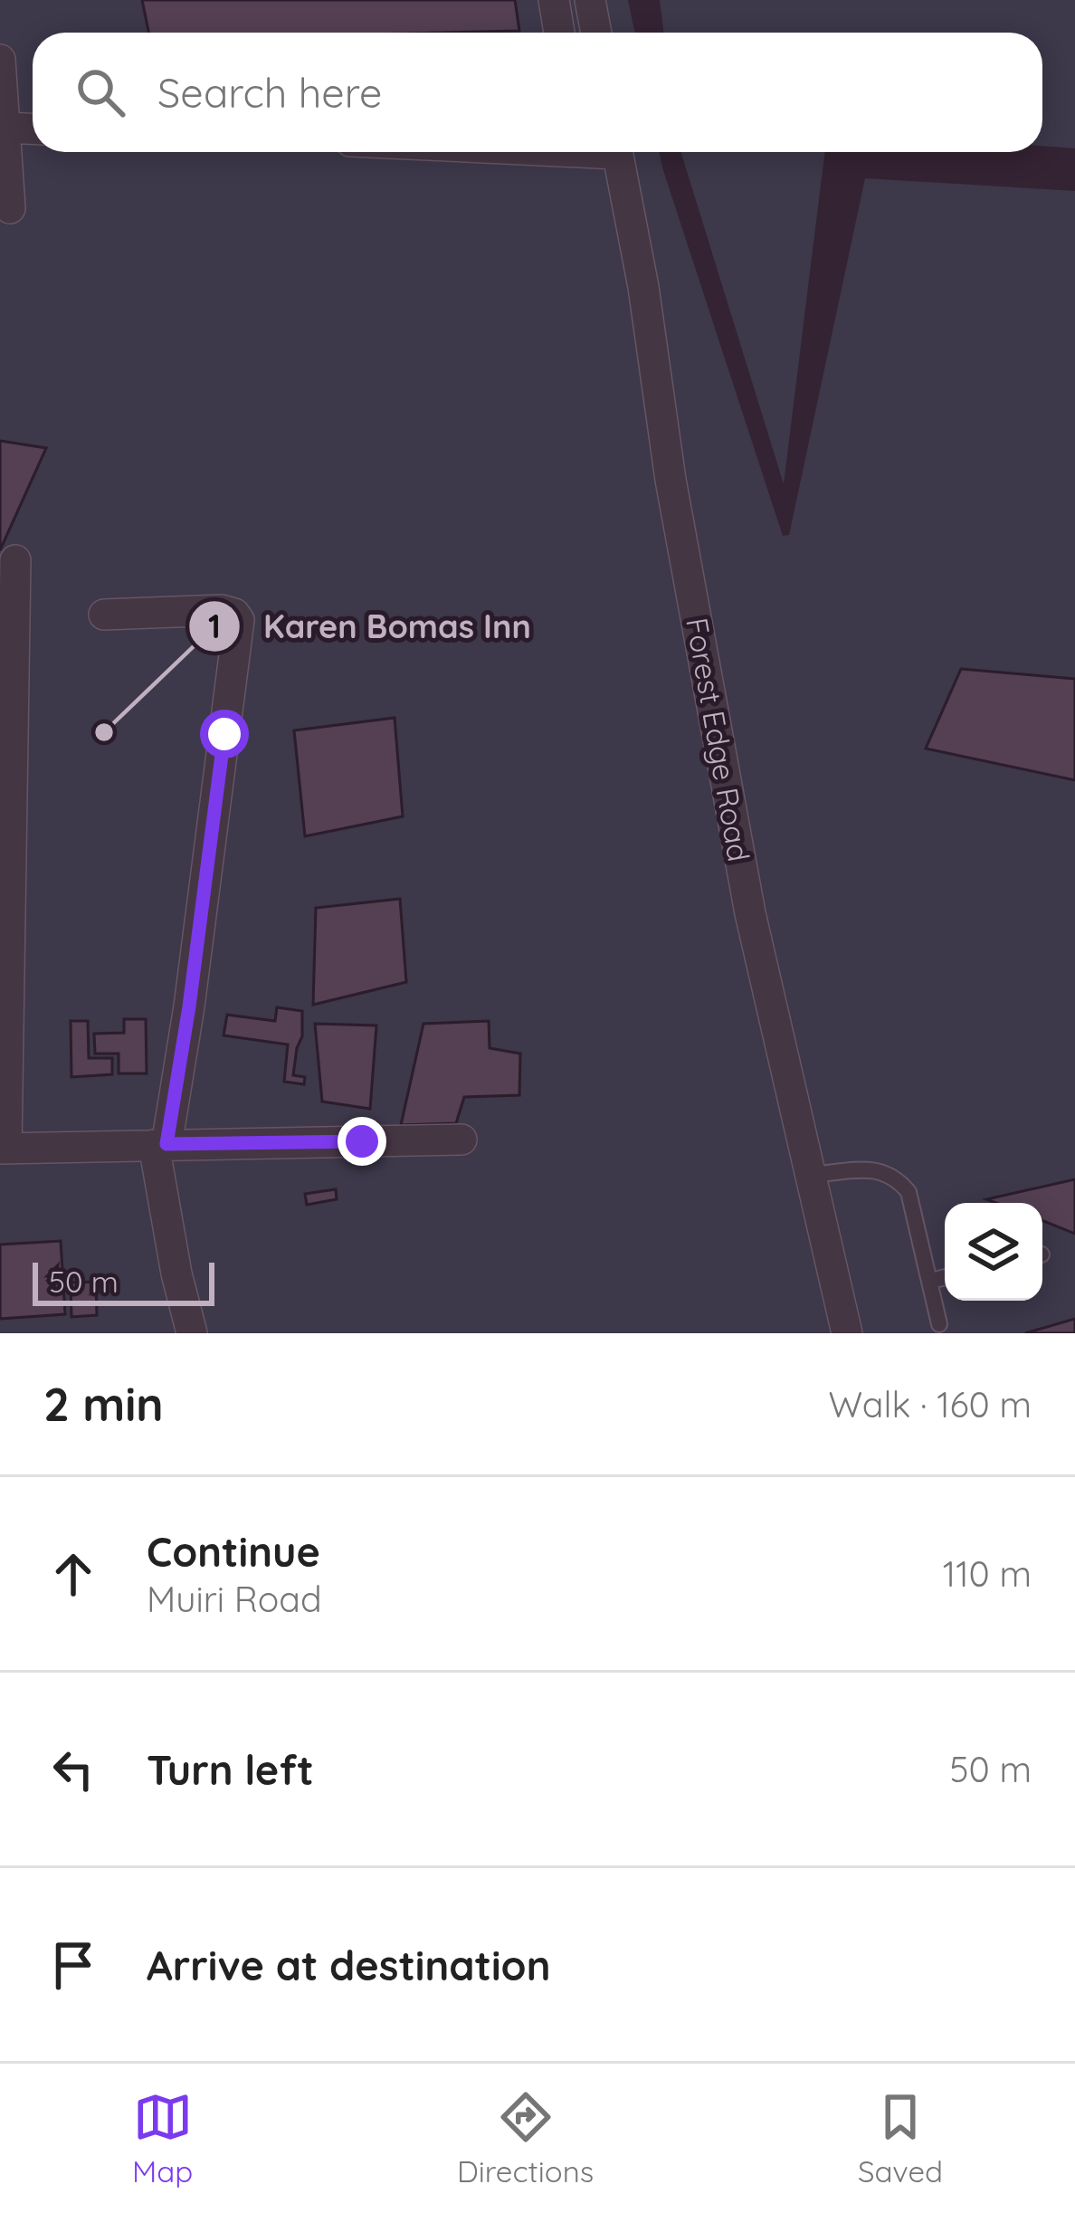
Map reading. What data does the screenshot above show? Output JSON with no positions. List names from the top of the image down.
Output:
{
  "streets": {
    "street": ["Forest Edge Road"]
  },
  "places": ["Karen Bomas Inn"],
  "scale_bar": "50 m",
  "page": {
    "search": "Search here",
    "scale": "50 m",
    "heading": ["2 min", "Walk · 160 m"],
    "list": [
      ["Continue", "Muiri Road", "110 m"],
      ["Turn left", "50 m"],
      "Arrive at destination"
    ],
    "nav": ["Map", "Directions", "Saved"]
  }
}
